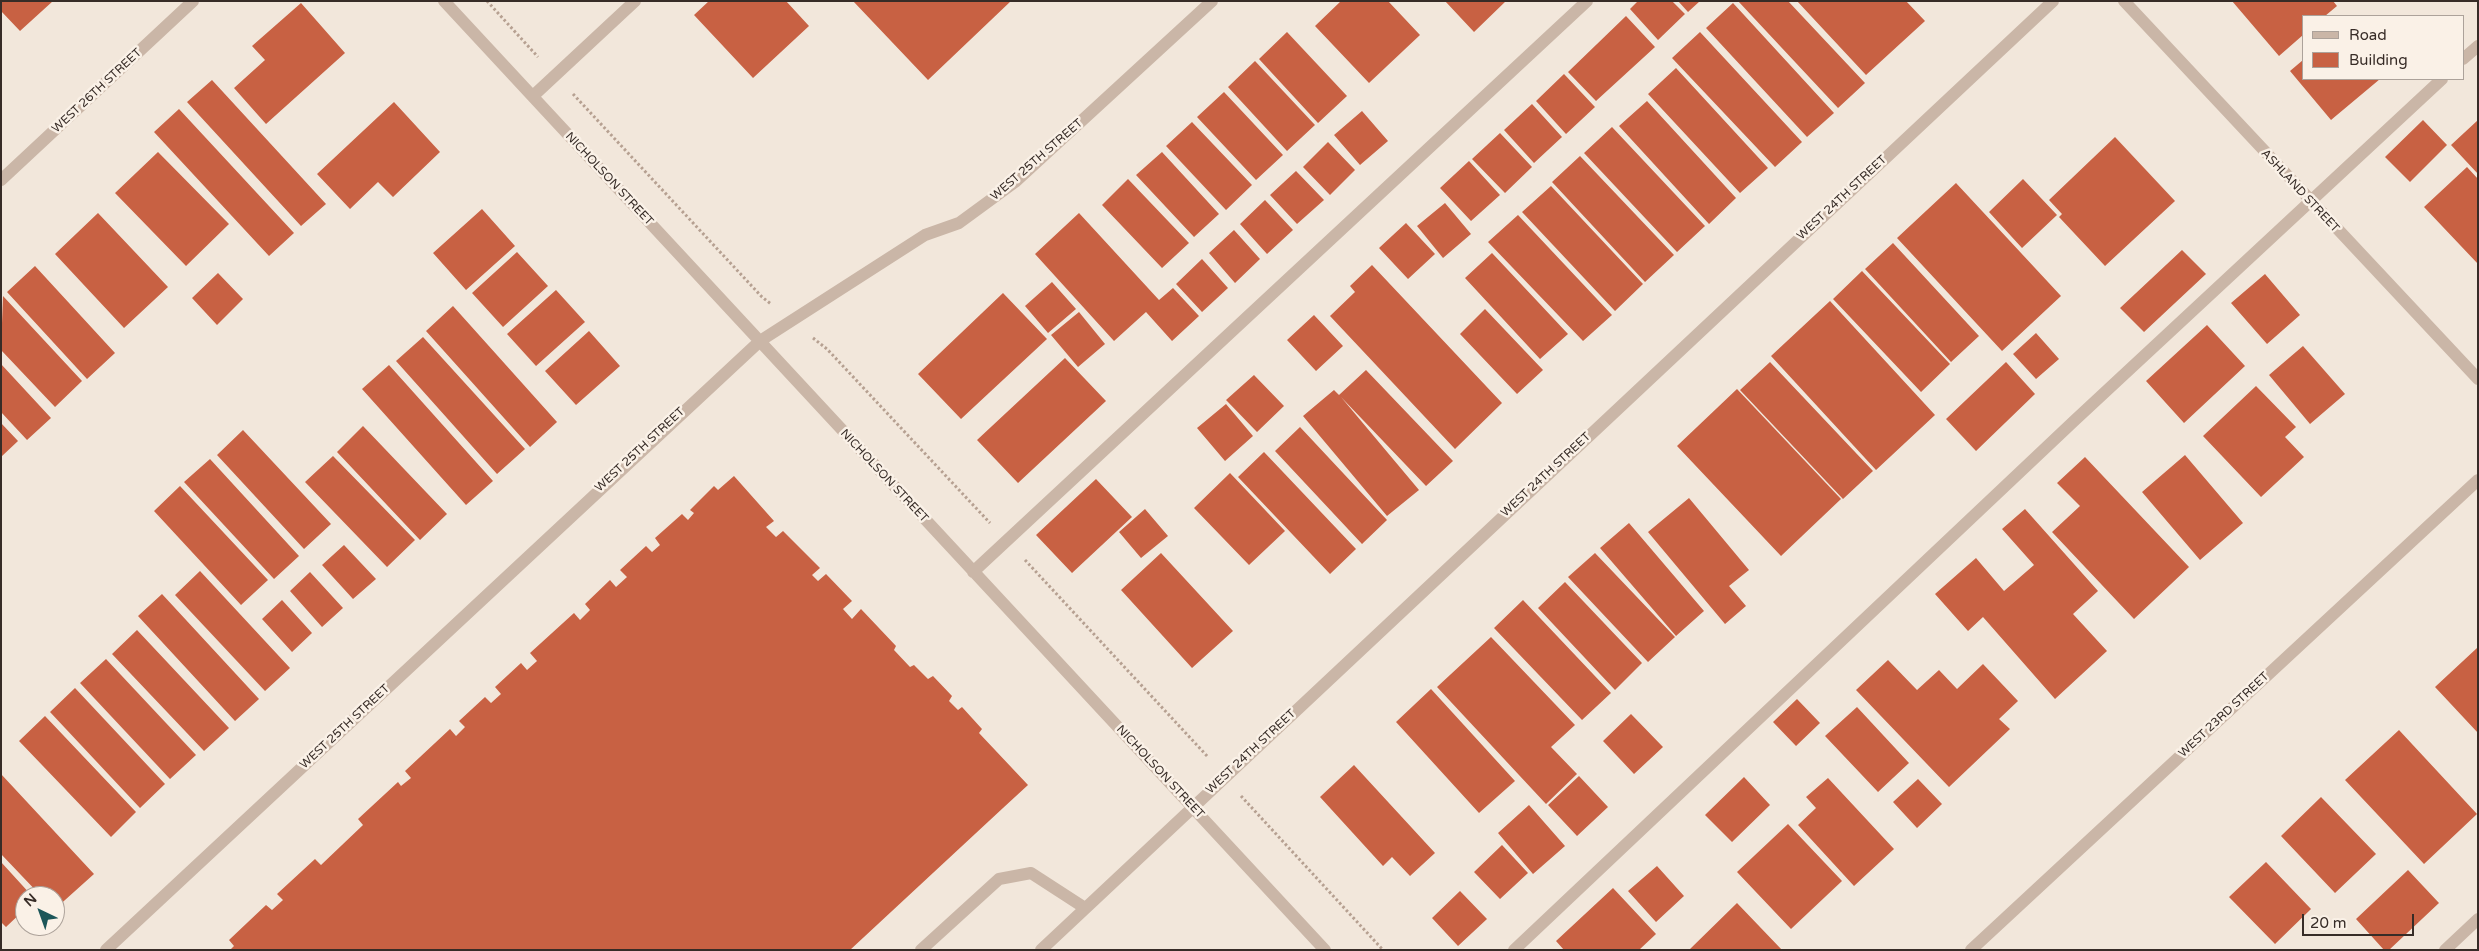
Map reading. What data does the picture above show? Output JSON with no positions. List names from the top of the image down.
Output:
{
  "streets": {
    "street": [
      "WEST 26TH STREET",
      "WEST 25TH STREET",
      "NICHOLSON STREET",
      "ASHLAND STREET",
      "WEST 24TH STREET",
      "WEST 23RD STREET"
    ]
  },
  "crossings": [
    ["WEST 25TH STREET", "NICHOLSON STREET"],
    ["NICHOLSON STREET", "WEST 24TH STREET"]
  ],
  "legend": ["Road", "Building"],
  "scale_bar": "20 m",
  "north": "top left"
}
